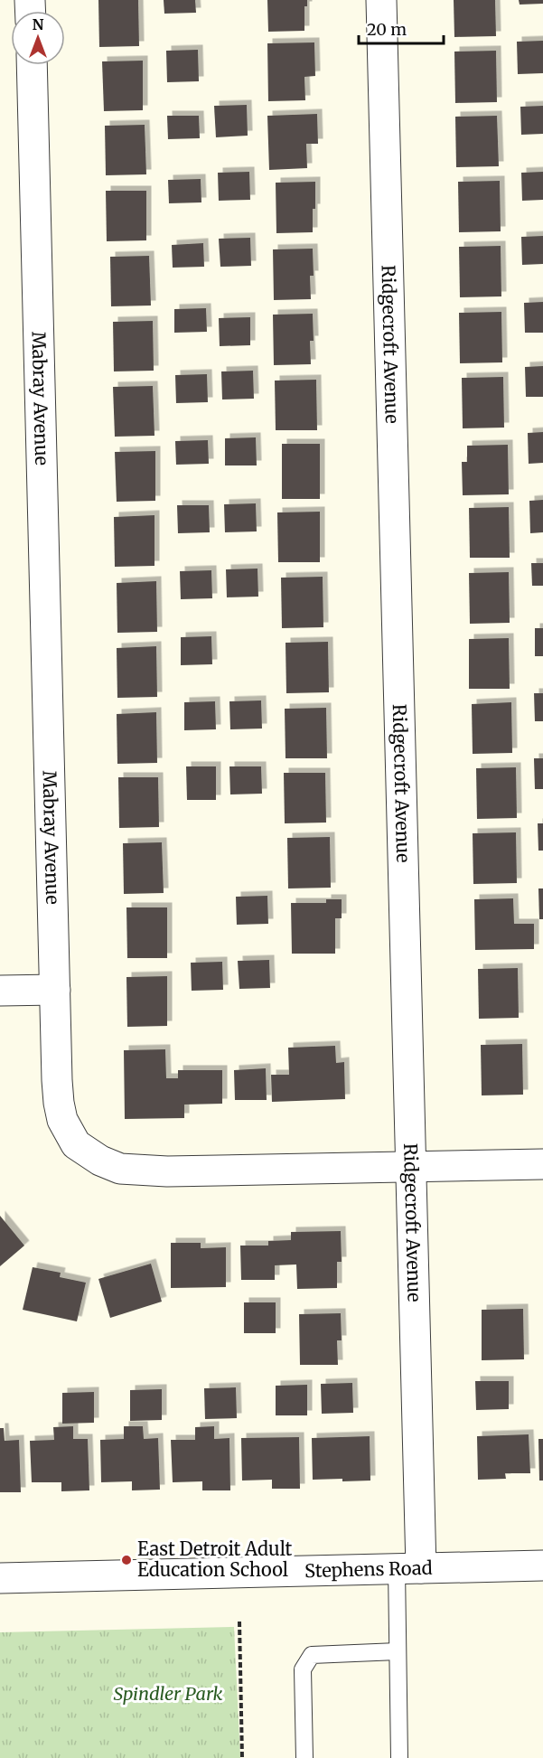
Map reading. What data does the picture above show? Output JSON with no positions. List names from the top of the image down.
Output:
{
  "streets": {
    "street": ["Ridgecroft Avenue", "Mabray Avenue", "Stephens Road"]
  },
  "crossings": [
    ["Ridgecroft Avenue", "Mabray Avenue"],
    ["Ridgecroft Avenue", "Stephens Road"]
  ],
  "parks": ["Spindler Park"],
  "places": ["East Detroit Adult Education School"],
  "scale_bar": "20 m",
  "north": "top"
}
